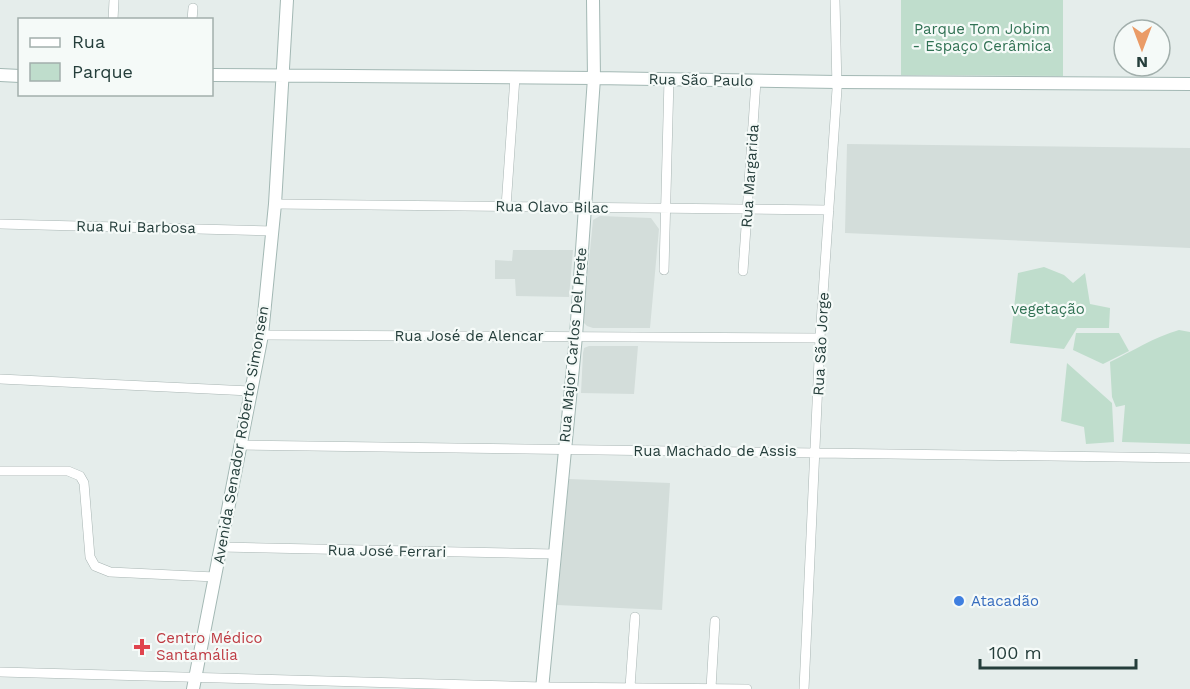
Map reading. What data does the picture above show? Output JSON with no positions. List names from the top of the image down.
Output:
{
  "streets": {
    "street": [
      "Rua São Paulo",
      "Rua Margarida",
      "Rua Olavo Bilac",
      "Rua Rui Barbosa",
      "Rua José de Alencar",
      "Rua São Jorge",
      "Rua Major Carlos Del Prete",
      "Avenida Senador Roberto Simonsen",
      "Rua Machado de Assis",
      "Rua José Ferrari"
    ]
  },
  "crossings": [
    ["Rua São Paulo", "Rua Margarida"],
    ["Rua São Paulo", "Rua São Jorge"],
    ["Rua São Paulo", "Rua Major Carlos Del Prete"],
    ["Rua São Paulo", "Avenida Senador Roberto Simonsen"],
    ["Rua Margarida", "Rua Olavo Bilac"],
    ["Rua Olavo Bilac", "Rua São Jorge"],
    ["Rua Olavo Bilac", "Rua Major Carlos Del Prete"],
    ["Rua Olavo Bilac", "Avenida Senador Roberto Simonsen"],
    ["Rua Rui Barbosa", "Avenida Senador Roberto Simonsen"],
    ["Rua José de Alencar", "Rua São Jorge"],
    ["Rua José de Alencar", "Rua Major Carlos Del Prete"],
    ["Rua José de Alencar", "Avenida Senador Roberto Simonsen"],
    ["Rua São Jorge", "Rua Machado de Assis"],
    ["Rua Major Carlos Del Prete", "Rua Machado de Assis"],
    ["Rua Major Carlos Del Prete", "Rua José Ferrari"],
    ["Avenida Senador Roberto Simonsen", "Rua Machado de Assis"],
    ["Avenida Senador Roberto Simonsen", "Rua José Ferrari"]
  ],
  "parks": ["Parque Tom Jobim - Espaço Cerâmica", "vegetação"],
  "places": {
    "other": ["Atacadão"],
    "health": ["Centro Médico Santamália"]
  },
  "legend": ["Rua", "Parque"],
  "scale_bar": "100 m",
  "north": "bottom"
}
